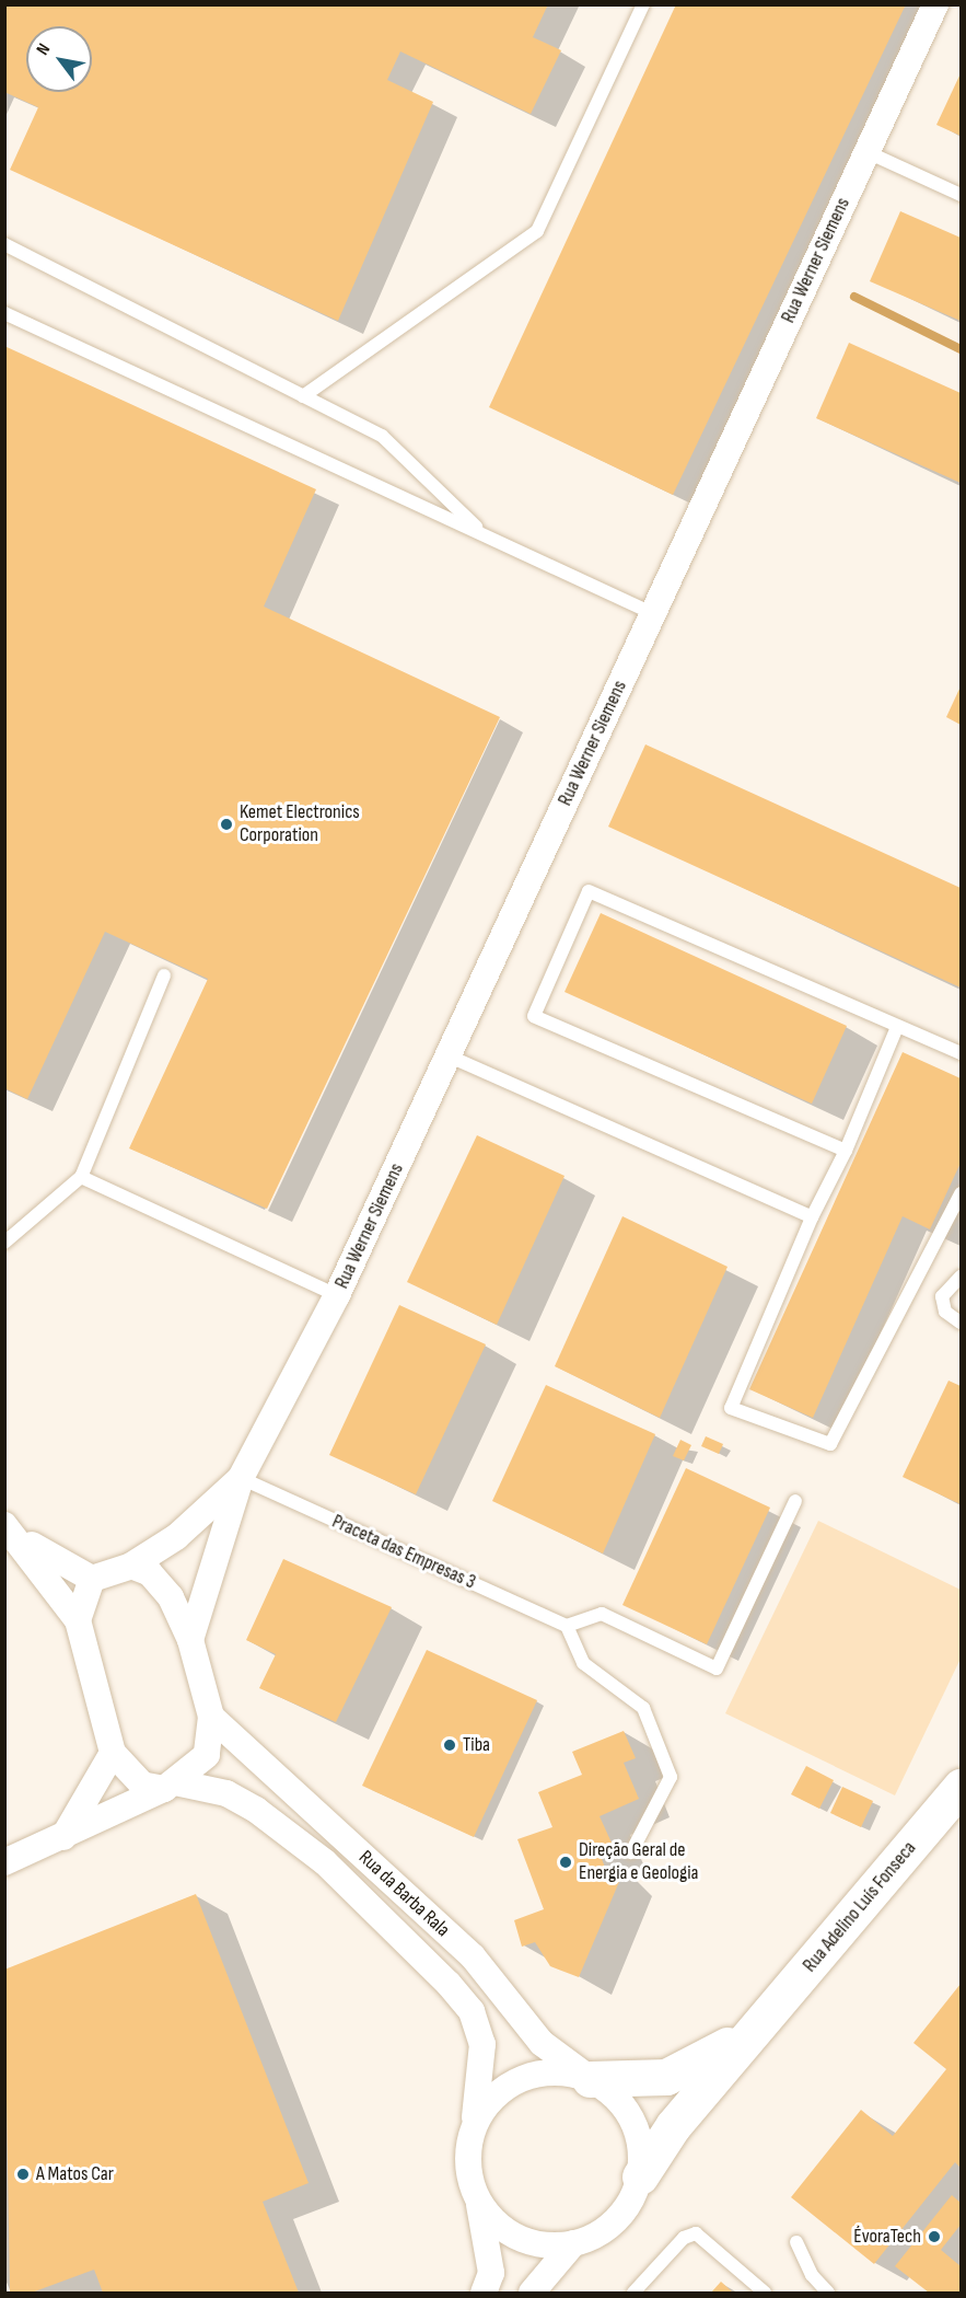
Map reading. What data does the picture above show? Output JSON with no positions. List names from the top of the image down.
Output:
{
  "streets": {
    "street": ["Rua Werner Siemens", "Rua da Barba Rala", "Rua Adelino Luís Fonseca"],
    "lane": ["Praceta das Empresas 3"]
  },
  "crossings": [
    ["Rua Werner Siemens", "Praceta das Empresas 3"],
    ["Rua da Barba Rala", "Rua Adelino Luís Fonseca"]
  ],
  "places": [
    "Kemet Electronics Corporation",
    "Tiba",
    "Direção Geral de Energia e Geologia",
    "A Matos Car",
    "ÉvoraTech"
  ],
  "north": "top left"
}
